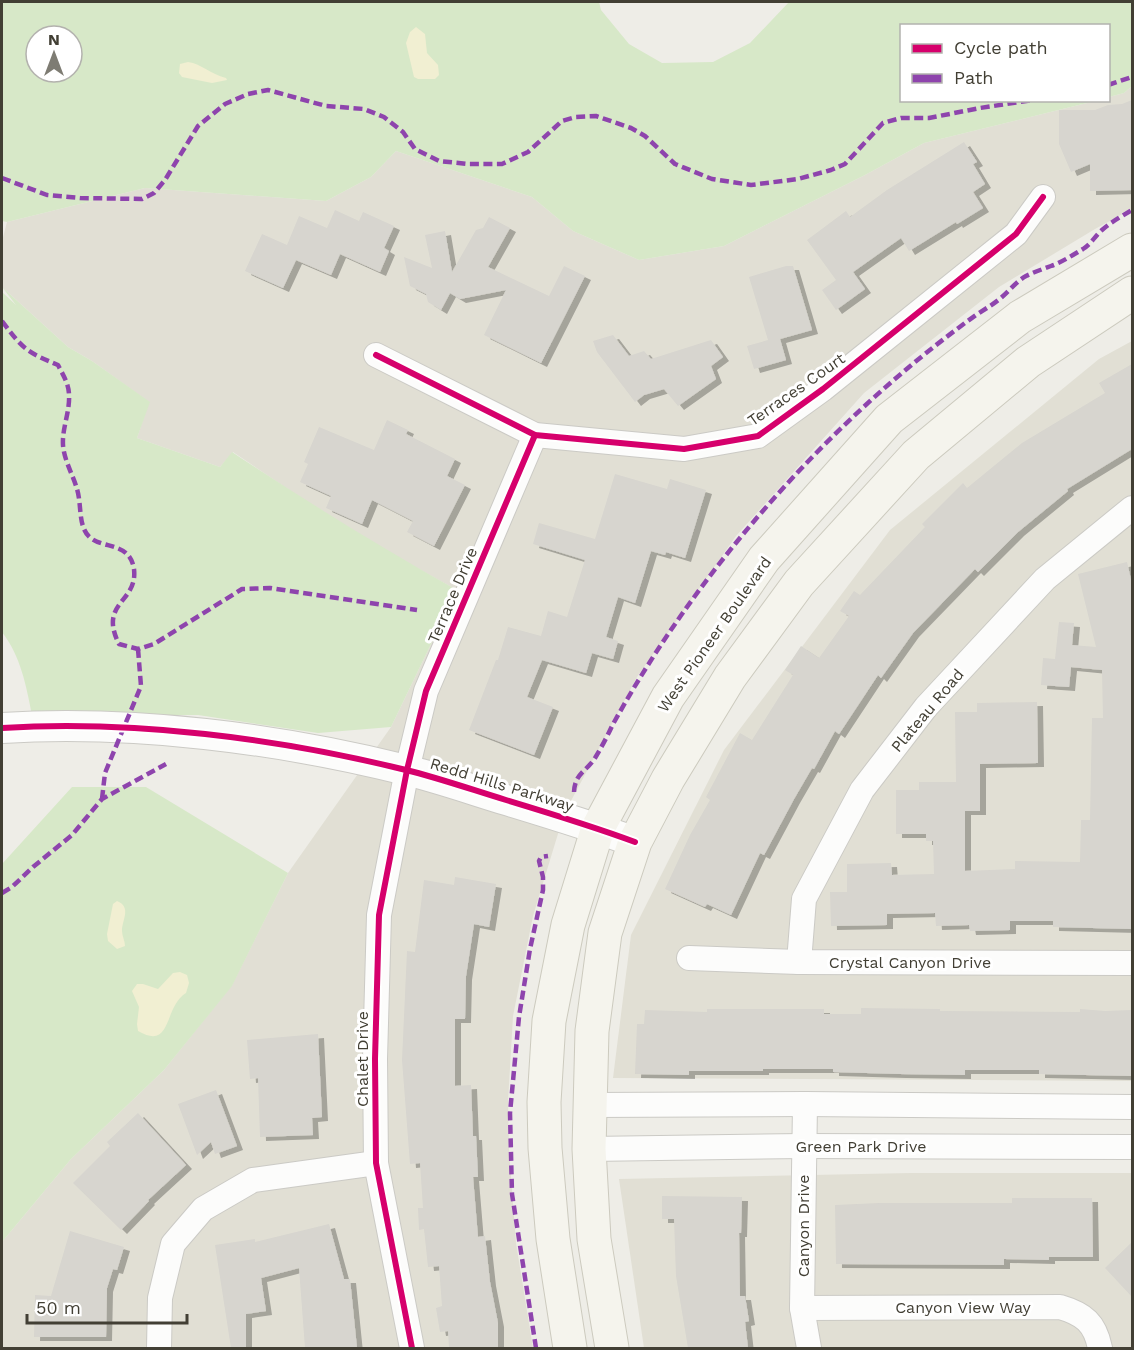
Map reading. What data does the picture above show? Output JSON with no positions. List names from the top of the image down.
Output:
{
  "streets": {
    "main road": ["West Pioneer Boulevard"],
    "street": [
      "Terraces Court",
      "Terrace Drive",
      "Plateau Road",
      "Redd Hills Parkway",
      "Crystal Canyon Drive",
      "Chalet Drive",
      "Green Park Drive",
      "Canyon Drive",
      "Canyon View Way"
    ]
  },
  "crossings": [
    ["Terraces Court", "Terrace Drive"],
    ["Terrace Drive", "Redd Hills Parkway"],
    ["Terrace Drive", "Chalet Drive"],
    ["West Pioneer Boulevard", "Redd Hills Parkway"],
    ["Plateau Road", "Crystal Canyon Drive"],
    ["Redd Hills Parkway", "Chalet Drive"],
    ["Green Park Drive", "Canyon Drive"],
    ["Canyon Drive", "Canyon View Way"]
  ],
  "legend": ["Cycle path", "Path"],
  "scale_bar": "50 m",
  "north": "top"
}
